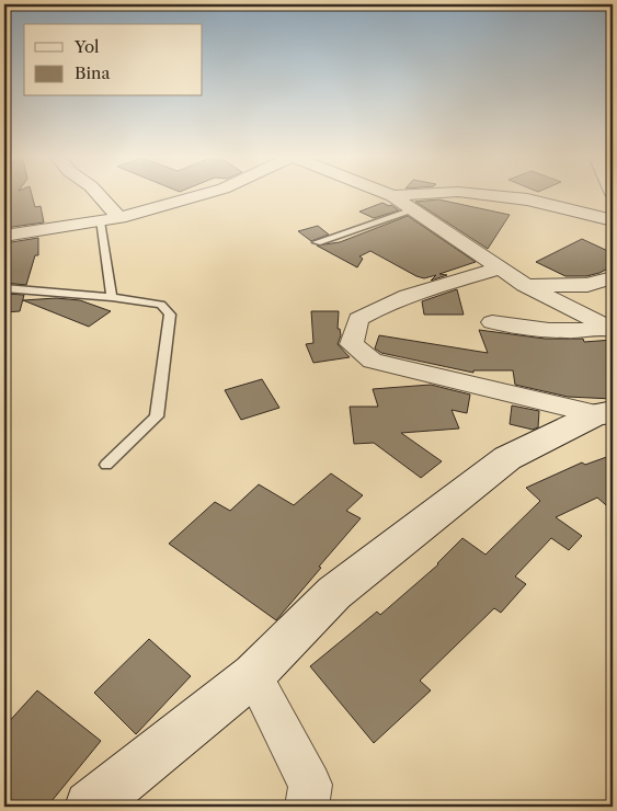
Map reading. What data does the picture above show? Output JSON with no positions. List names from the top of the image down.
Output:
{
  "legend": ["Yol", "Bina"]
}
